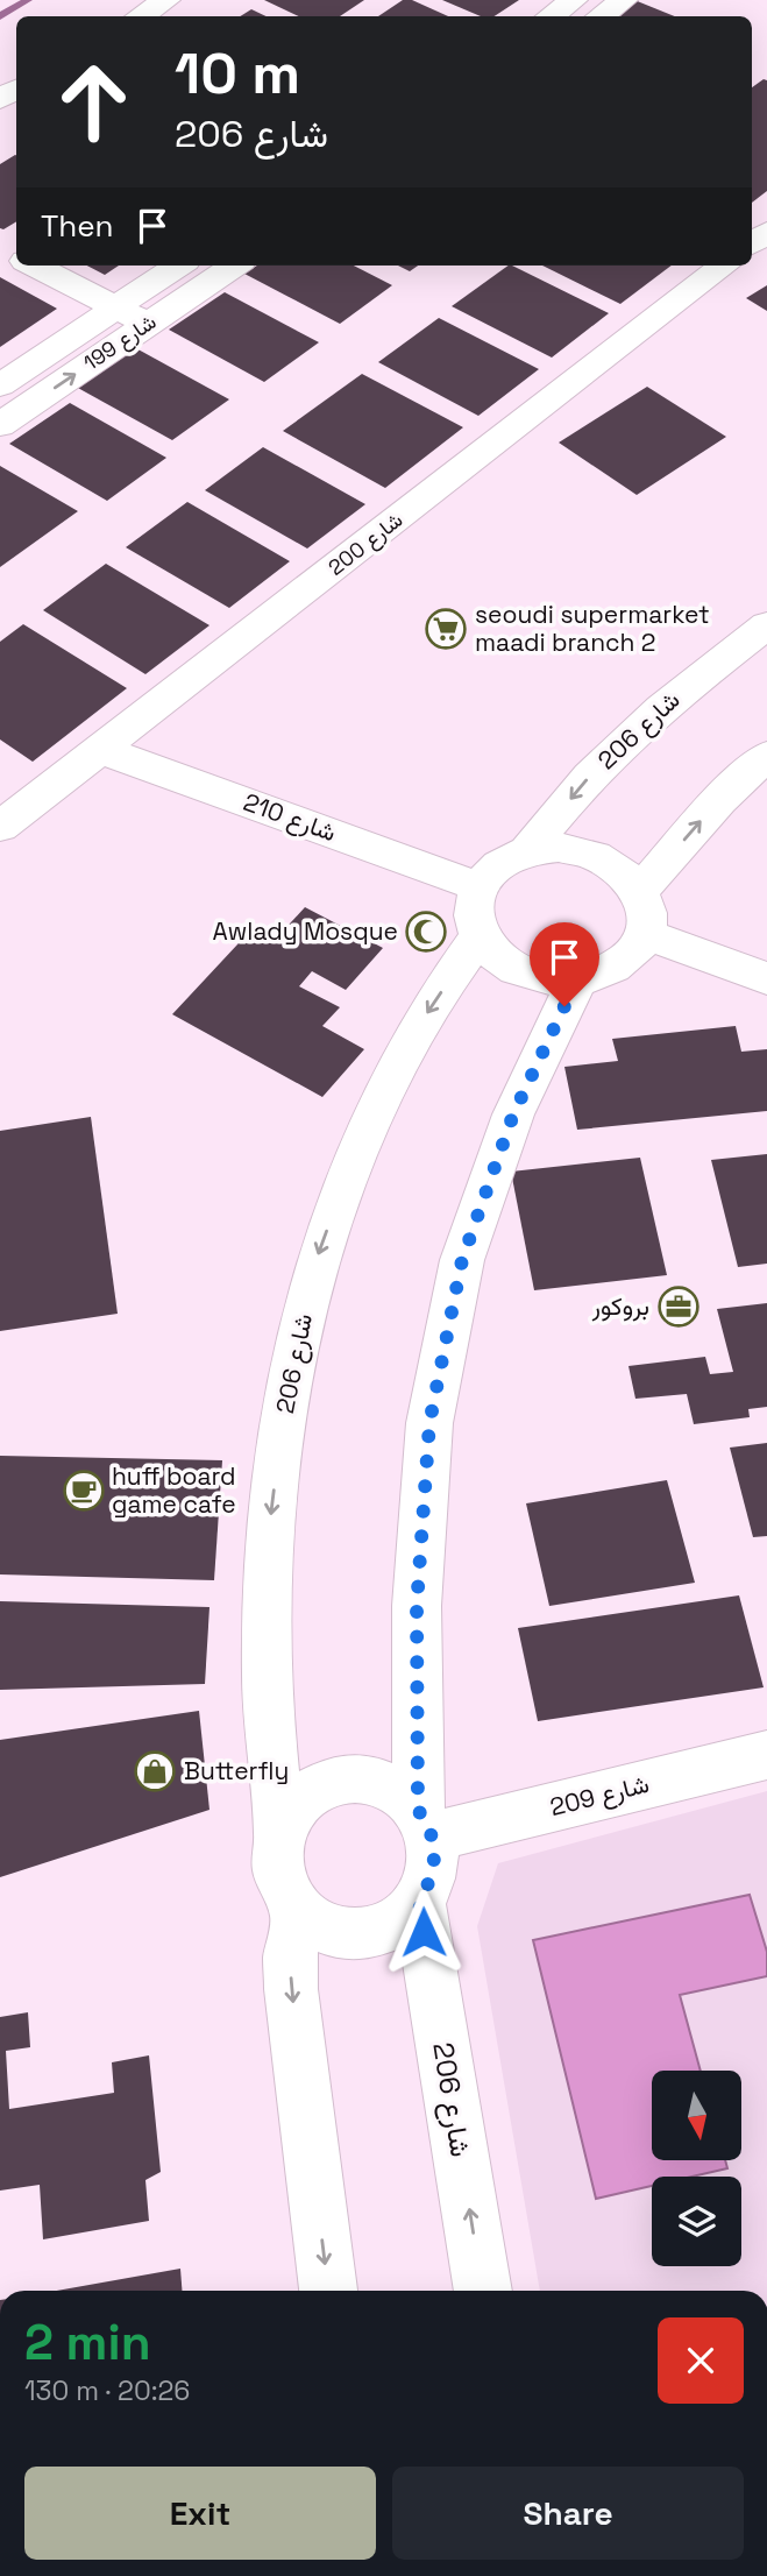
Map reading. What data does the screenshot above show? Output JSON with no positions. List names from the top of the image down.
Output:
{
  "streets": {
    "street": [
      "شارع 199",
      "شارع 200",
      "شارع 206",
      "شارع 210",
      "شارع 209"
    ]
  },
  "crossings": [
    ["شارع 200", "شارع 210"],
    ["شارع 206", "شارع 210"],
    ["شارع 206", "شارع 209"]
  ],
  "places": {
    "supermarket": ["seoudi supermarket maadi branch 2"],
    "mosque": ["Awlady Mosque"],
    "office": ["بروكور"],
    "cafe": ["huff board game cafe"],
    "shop": ["Butterfly"]
  },
  "north": "bottom",
  "page": {
    "turn": ["10 m", "شارع 206"],
    "then": "Then",
    "heading": ["2 min", "130 m · 20:26"],
    "buttons": ["Exit", "Share"]
  }
}
